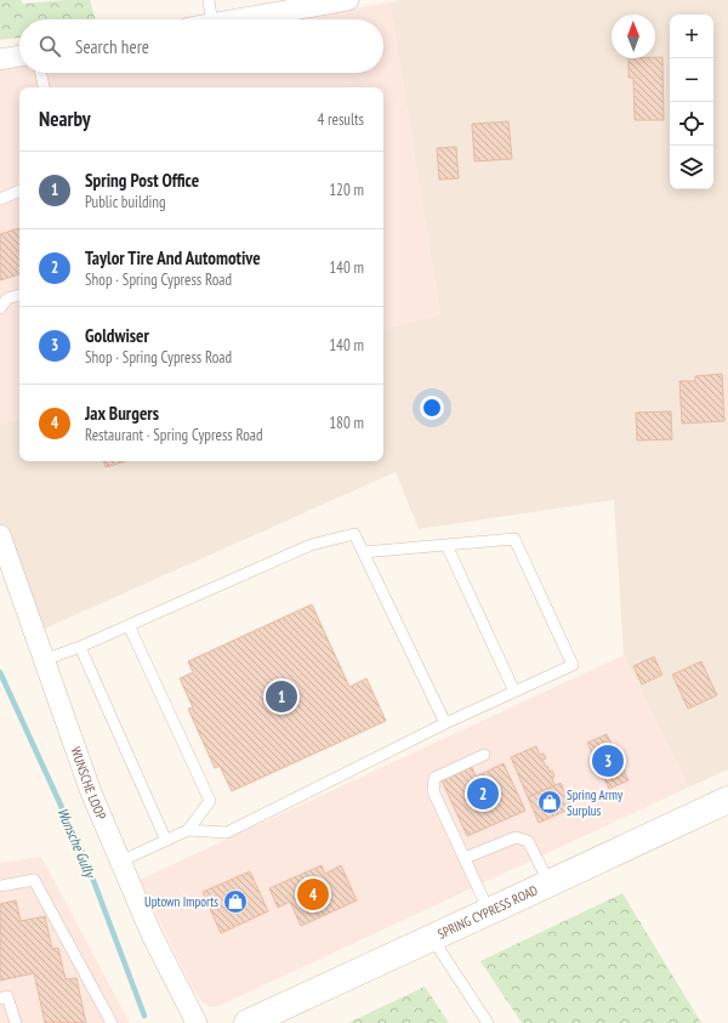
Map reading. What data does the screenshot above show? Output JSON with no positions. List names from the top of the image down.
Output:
{
  "streets": {
    "main road": ["SPRING CYPRESS ROAD"],
    "street": ["WUNSCHE LOOP"]
  },
  "water": ["Wunsche Gully"],
  "places": {
    "shop": ["Spring Army Surplus", "Uptown Imports"]
  },
  "north": "top",
  "page": {
    "map_buttons": ["+", "−"],
    "search": "Search here",
    "heading": ["Nearby", "4 results"],
    "list": [
      {
        "mark": "1",
        "name": "Spring Post Office",
        "note": "Public building",
        "value": "120 m"
      },
      {
        "mark": "2",
        "name": "Taylor Tire And Automotive",
        "note": "Shop · Spring Cypress Road",
        "value": "140 m"
      },
      {
        "mark": "3",
        "name": "Goldwiser",
        "note": "Shop · Spring Cypress Road",
        "value": "140 m"
      },
      {
        "mark": "4",
        "name": "Jax Burgers",
        "note": "Restaurant · Spring Cypress Road",
        "value": "180 m"
      }
    ],
    "pins": [
      "1",
      "3",
      "2",
      "4"
    ]
  }
}
